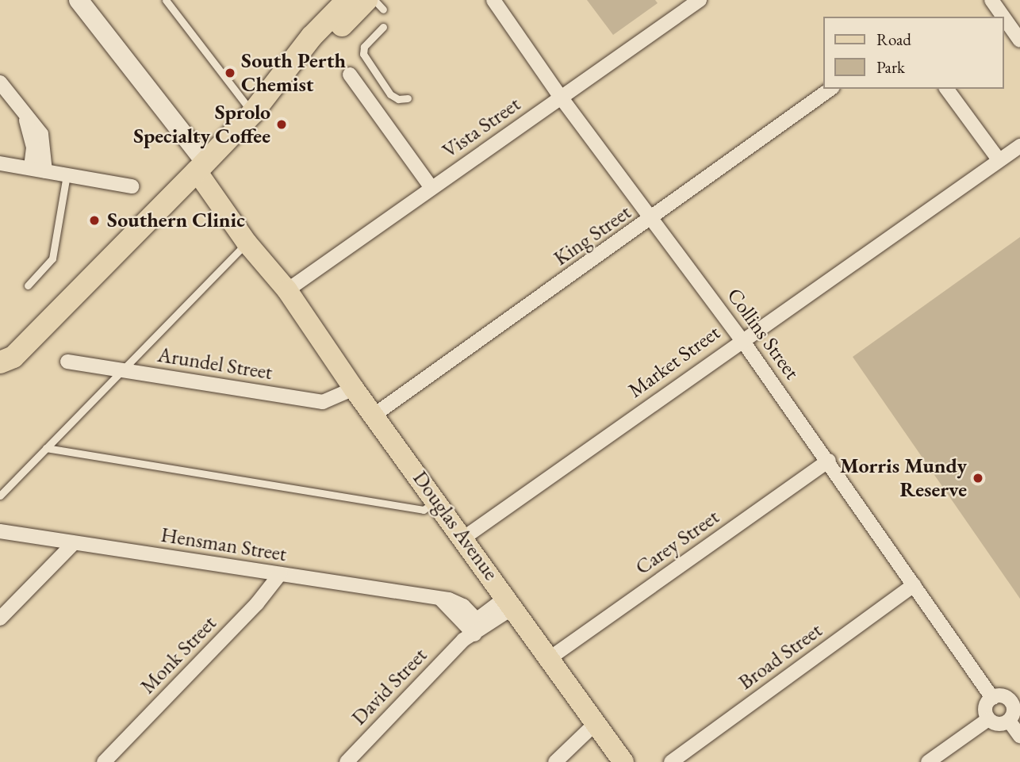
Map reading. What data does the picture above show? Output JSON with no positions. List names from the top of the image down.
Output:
{
  "streets": {
    "main road": ["Douglas Avenue"],
    "street": [
      "Vista Street",
      "King Street",
      "Collins Street",
      "Market Street",
      "Arundel Street",
      "Carey Street",
      "Hensman Street",
      "Monk Street",
      "Broad Street",
      "David Street"
    ]
  },
  "crossings": [
    ["Vista Street", "Collins Street"],
    ["Vista Street", "Douglas Avenue"],
    ["King Street", "Collins Street"],
    ["King Street", "Douglas Avenue"],
    ["Collins Street", "Market Street"],
    ["Collins Street", "Carey Street"],
    ["Collins Street", "Broad Street"],
    ["Market Street", "Douglas Avenue"],
    ["Arundel Street", "Douglas Avenue"],
    ["Douglas Avenue", "Carey Street"],
    ["Douglas Avenue", "David Street"],
    ["Hensman Street", "Monk Street"],
    ["Hensman Street", "David Street"]
  ],
  "places": [
    "South Perth Chemist",
    "Sprolo Specialty Coffee",
    "Southern Clinic",
    "Morris Mundy Reserve"
  ],
  "legend": ["Road", "Park"]
}
